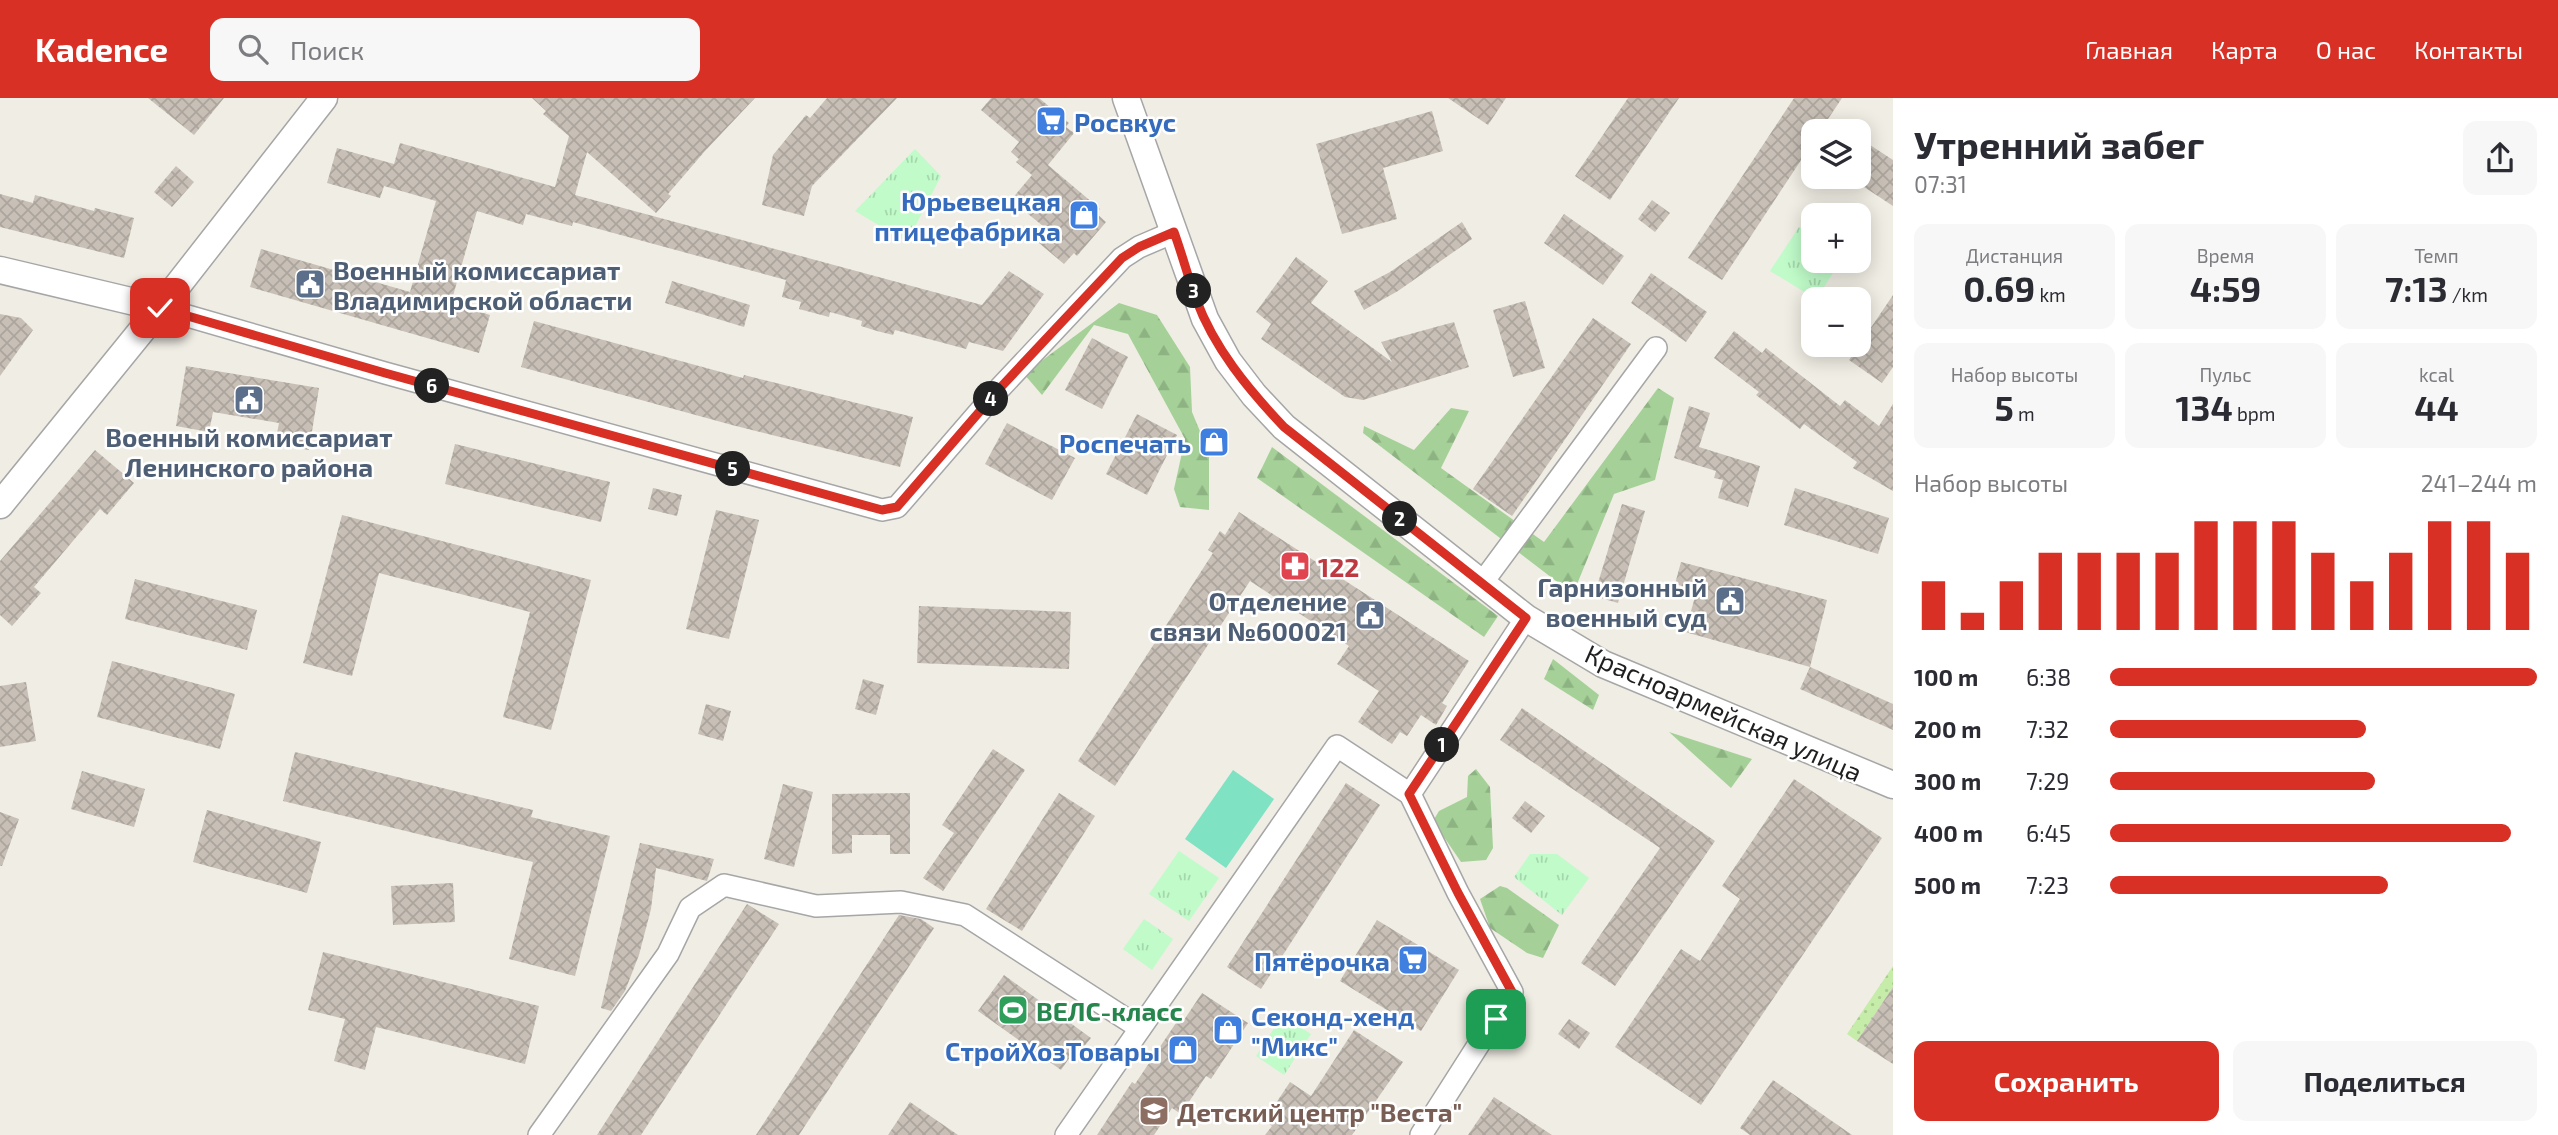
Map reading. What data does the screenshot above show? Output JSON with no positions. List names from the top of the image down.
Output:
{
  "streets": {
    "street": ["Красноармейская улица"]
  },
  "places": {
    "supermarket": ["Росвкус", "Пятёрочка"],
    "shop": [
      "Юрьевецкая птицефабрика",
      "Роспечать",
      "Секонд-хенд \"Микс\"",
      "СтройХозТовары"
    ],
    "public building": [
      "Военный комиссариат Владимирской области",
      "Военный комиссариат Ленинского района",
      "Гарнизонный военный суд",
      "Отделение связи №600021"
    ],
    "pharmacy": ["122"],
    "sports": ["ВЕЛС-класс"],
    "school or university": ["Детский центр \"Веста\""]
  },
  "page": {
    "header": "Kadence",
    "search": "Поиск",
    "nav": [
      "Главная",
      "Карта",
      "О нас",
      "Контакты"
    ],
    "heading": ["Утренний забег", "07:31"],
    "map_buttons": ["+", "−"],
    "stats": [
      ["Дистанция", "0.69 km"],
      ["Время", "4:59"],
      ["Темп", "7:13 /km"],
      ["Набор высоты", "5 m"],
      ["Пульс", "134 bpm"],
      ["kcal", "44"]
    ],
    "pins": [
      "3",
      "6",
      "4",
      "5",
      "2",
      "1"
    ],
    "chart": ["Набор высоты", "241–244 m"],
    "list": [
      {
        "name": "100 m",
        "note": "6:38"
      },
      {
        "name": "200 m",
        "note": "7:32"
      },
      {
        "name": "300 m",
        "note": "7:29"
      },
      {
        "name": "400 m",
        "note": "6:45"
      },
      {
        "name": "500 m",
        "note": "7:23"
      }
    ],
    "buttons": ["Сохранить", "Поделиться"]
  }
}
